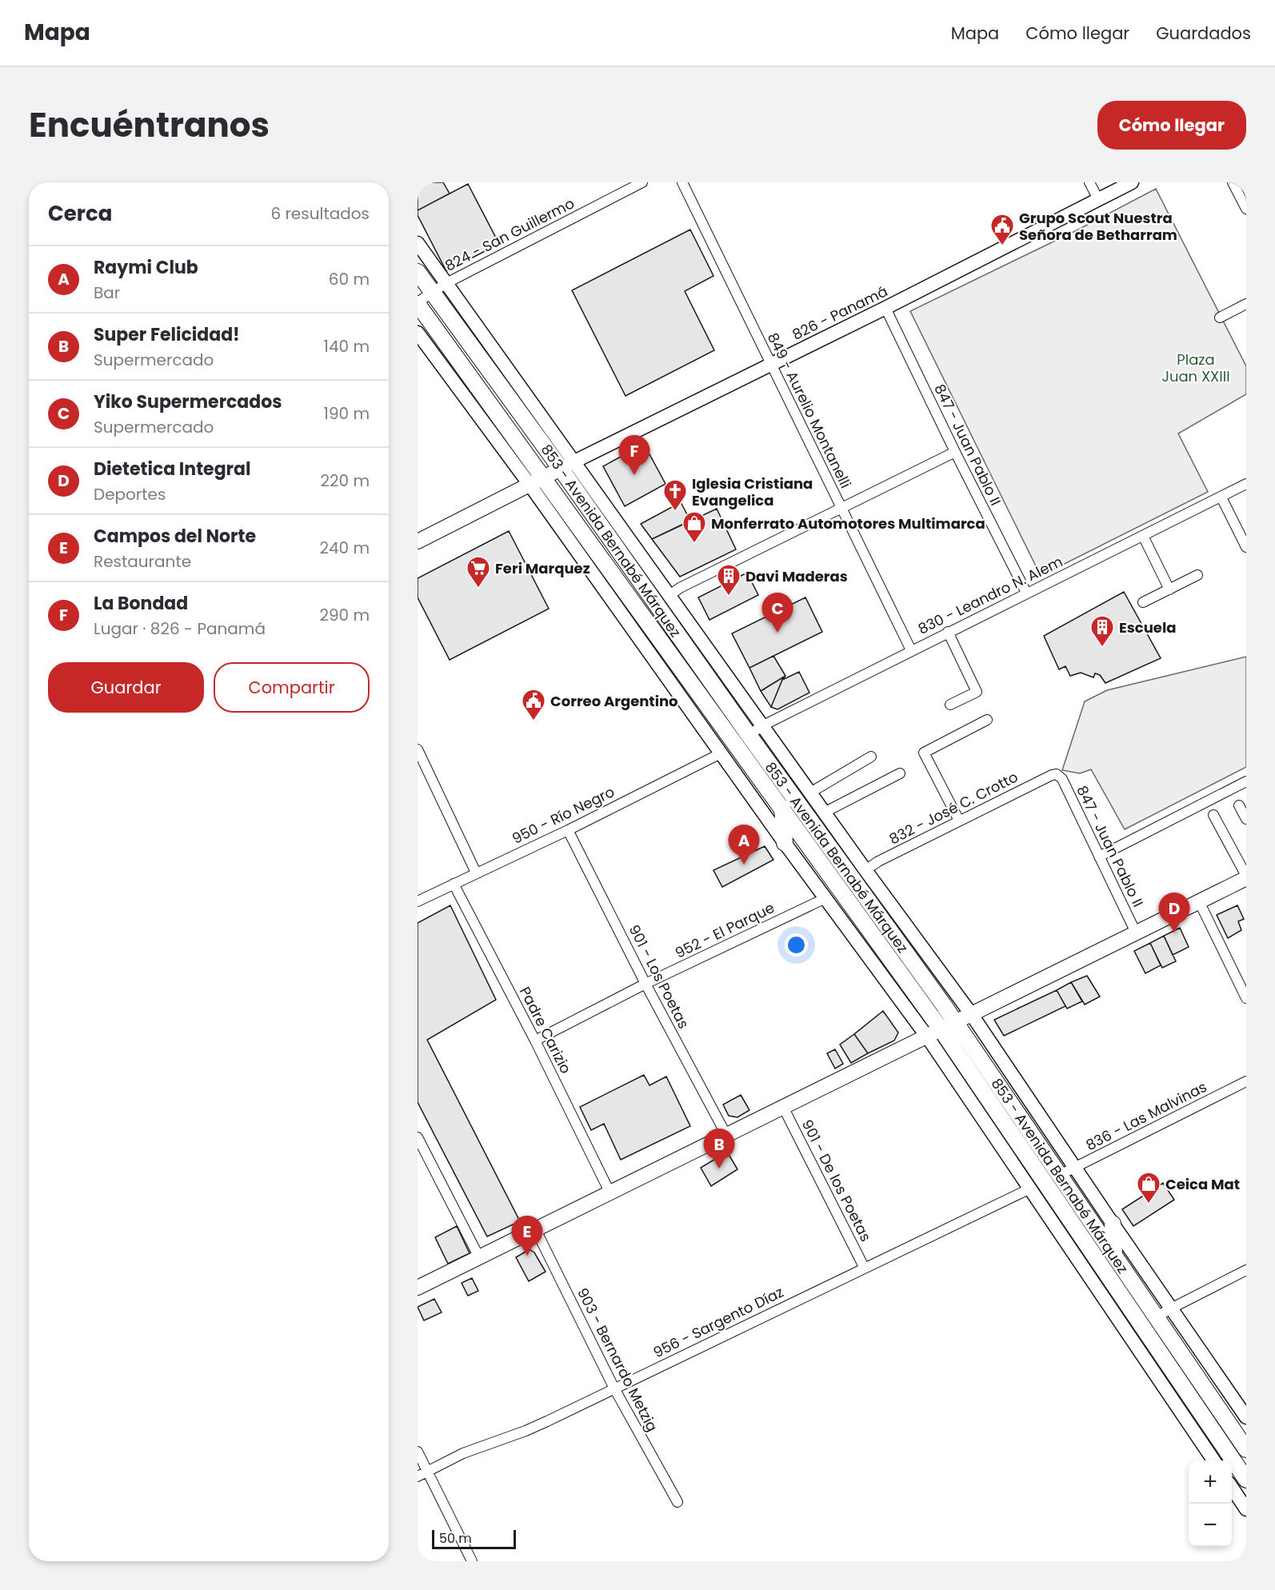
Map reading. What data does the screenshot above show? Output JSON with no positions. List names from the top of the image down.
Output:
{
  "streets": {
    "main road": ["853 - Avenida Bernabé Márquez"],
    "street": [
      "824 - San Guillermo",
      "826 - Panamá",
      "849 - Aurelio Montanelli",
      "847 - Juan Pablo II",
      "830 - Leandro N. Alem",
      "832 - José C. Crotto",
      "950 - Río Negro",
      "952 - El Parque",
      "901 - Los Poetas",
      "Padre Carizio",
      "836 - Las Malvinas",
      "901 - De los Poetas",
      "956 - Sargento Díaz",
      "903 - Bernardo Metzig"
    ]
  },
  "crossings": [
    ["824 - San Guillermo", "853 - Avenida Bernabé Márquez"],
    ["826 - Panamá", "849 - Aurelio Montanelli"],
    ["826 - Panamá", "847 - Juan Pablo II"],
    ["826 - Panamá", "853 - Avenida Bernabé Márquez"],
    ["849 - Aurelio Montanelli", "830 - Leandro N. Alem"],
    ["847 - Juan Pablo II", "830 - Leandro N. Alem"],
    ["847 - Juan Pablo II", "832 - José C. Crotto"],
    ["853 - Avenida Bernabé Márquez", "830 - Leandro N. Alem"],
    ["853 - Avenida Bernabé Márquez", "832 - José C. Crotto"],
    ["853 - Avenida Bernabé Márquez", "836 - Las Malvinas"],
    ["950 - Río Negro", "901 - Los Poetas"],
    ["950 - Río Negro", "Padre Carizio"],
    ["952 - El Parque", "901 - Los Poetas"],
    ["952 - El Parque", "Padre Carizio"],
    ["901 - De los Poetas", "956 - Sargento Díaz"],
    ["956 - Sargento Díaz", "903 - Bernardo Metzig"]
  ],
  "parks": ["Plaza Juan XXIII"],
  "places": {
    "public building": ["Grupo Scout Nuestra Señora de Betharram", "Correo Argentino"],
    "church": ["Iglesia Cristiana Evangelica"],
    "shop": ["Monferrato Automotores Multimarca", "Ceica Mat"],
    "supermarket": ["Feri Marquez"],
    "building": ["Davi Maderas", "Escuela"]
  },
  "scale_bar": "50 m",
  "page": {
    "header": "Mapa",
    "nav": ["Mapa", "Cómo llegar", "Guardados"],
    "title": "Encuéntranos",
    "buttons": [
      "Cómo llegar",
      ["Guardar", "Compartir"]
    ],
    "heading": ["Cerca", "6 resultados"],
    "list": [
      {
        "mark": "A",
        "name": "Raymi Club",
        "note": "Bar",
        "value": "60 m"
      },
      {
        "mark": "B",
        "name": "Super Felicidad!",
        "note": "Supermercado",
        "value": "140 m"
      },
      {
        "mark": "C",
        "name": "Yiko Supermercados",
        "note": "Supermercado",
        "value": "190 m"
      },
      {
        "mark": "D",
        "name": "Dietetica Integral",
        "note": "Deportes",
        "value": "220 m"
      },
      {
        "mark": "E",
        "name": "Campos del Norte",
        "note": "Restaurante",
        "value": "240 m"
      },
      {
        "mark": "F",
        "name": "La Bondad",
        "note": "Lugar · 826 - Panamá",
        "value": "290 m"
      }
    ],
    "pins": [
      "F",
      "C",
      "A",
      "D",
      "B",
      "E"
    ],
    "map_buttons": ["+", "−"],
    "scale": "50 m"
  }
}
